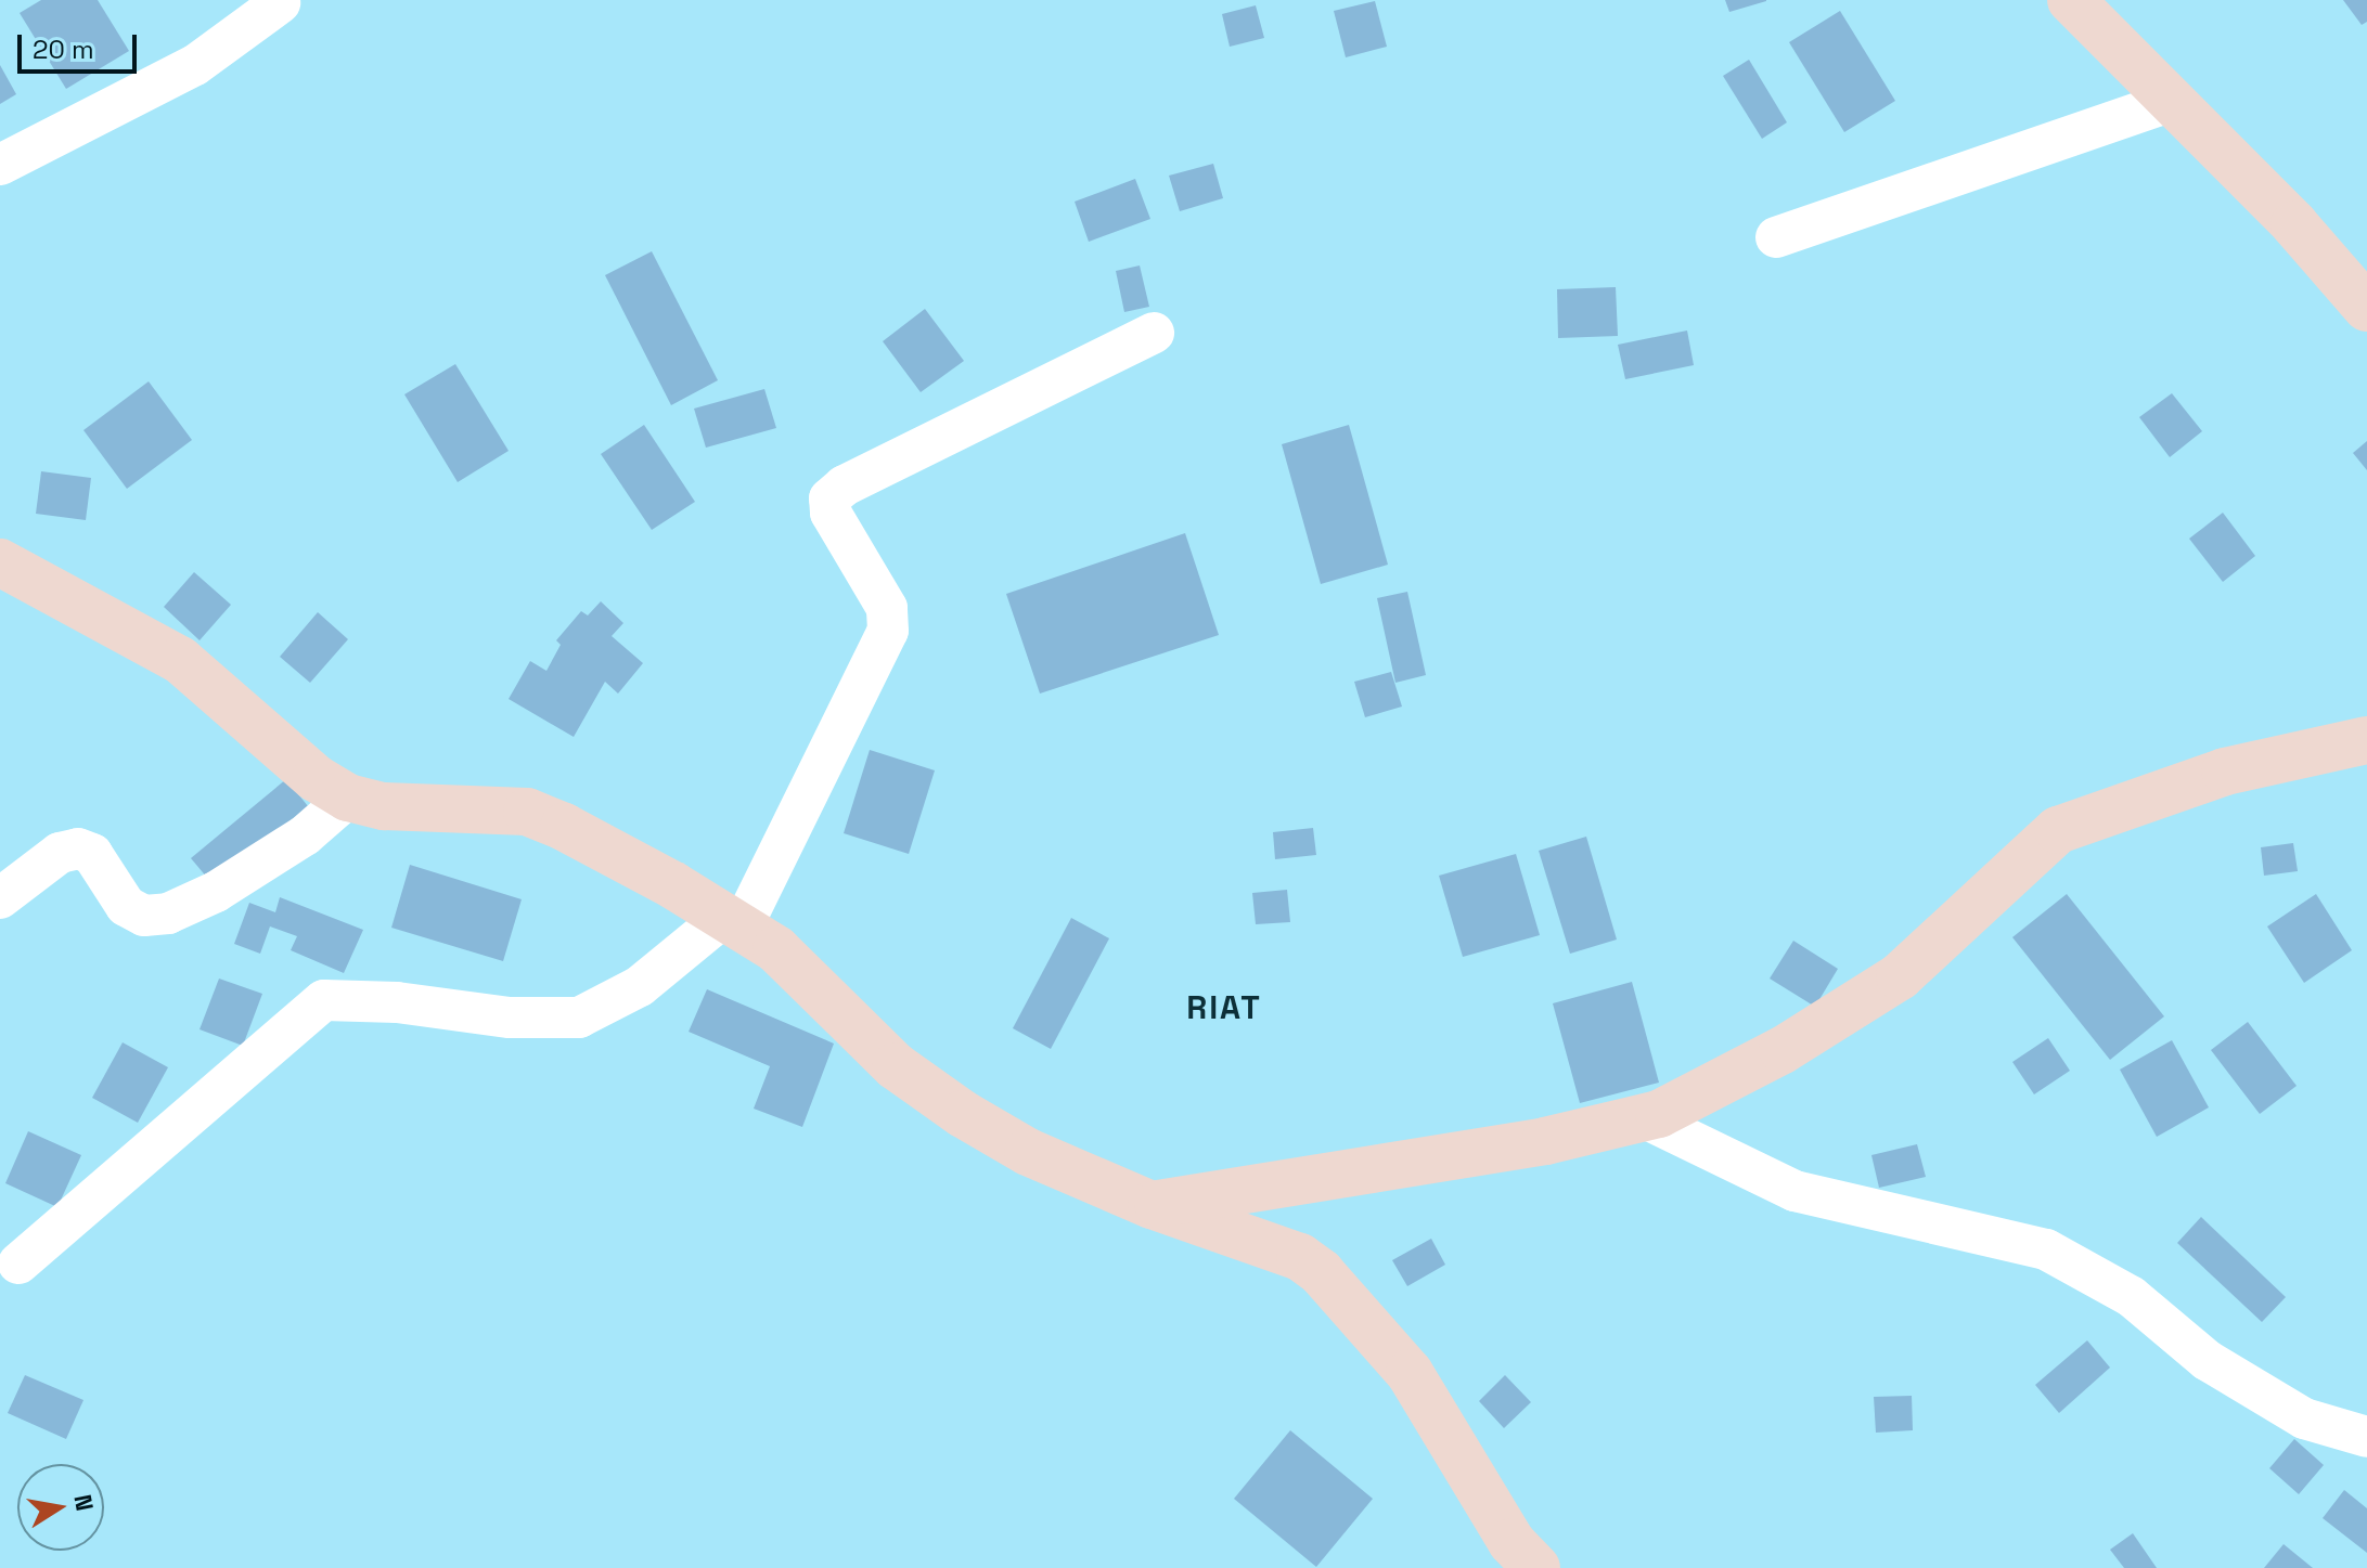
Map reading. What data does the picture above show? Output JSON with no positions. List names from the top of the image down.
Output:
{
  "districts": ["RIAT"],
  "scale_bar": "20 m",
  "north": "right"
}
